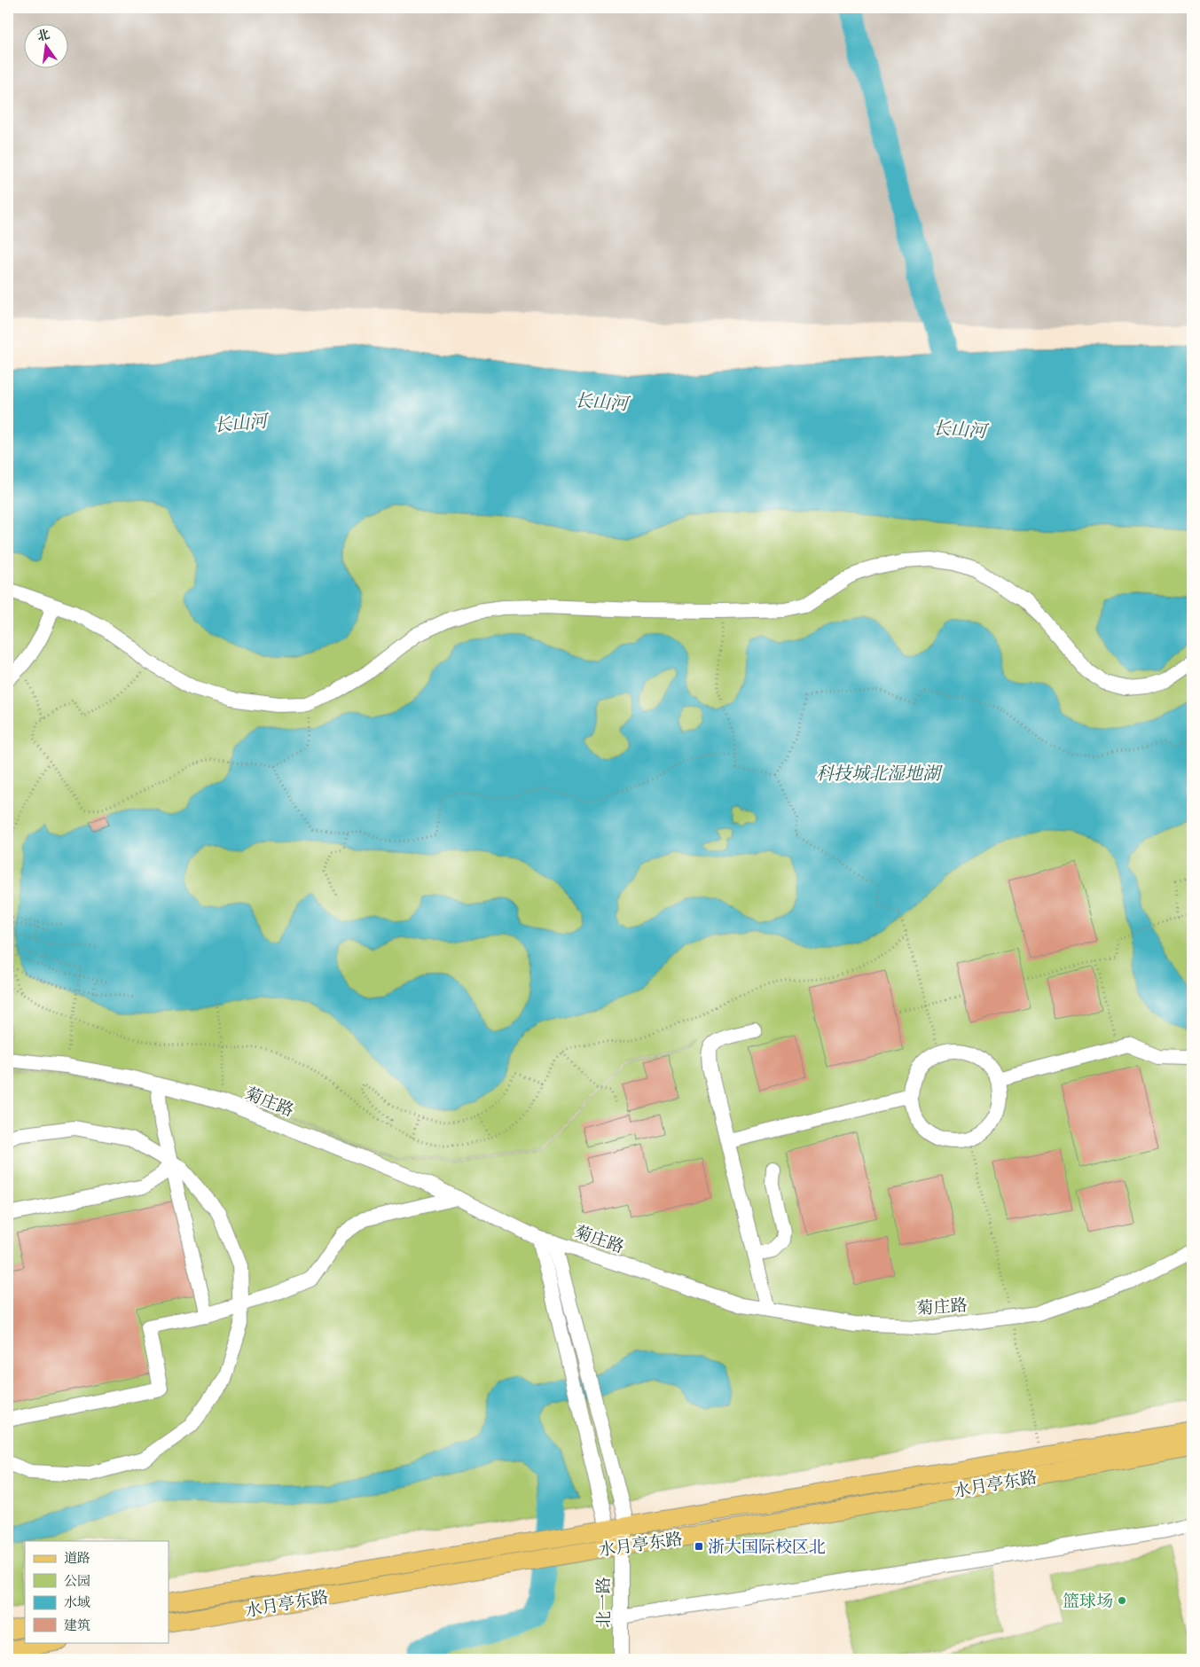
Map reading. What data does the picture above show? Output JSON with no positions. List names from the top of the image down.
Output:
{
  "streets": {
    "main road": ["水月亭东路"],
    "street": ["菊庄路", "北一路"]
  },
  "crossings": [
    ["水月亭东路", "北一路"]
  ],
  "water": ["长山河", "科技城北湿地湖"],
  "places": {
    "transit": ["浙大国际校区北"],
    "other": ["篮球场"]
  },
  "legend": [
    "道路",
    "公园",
    "水域",
    "建筑"
  ],
  "north": "top"
}
